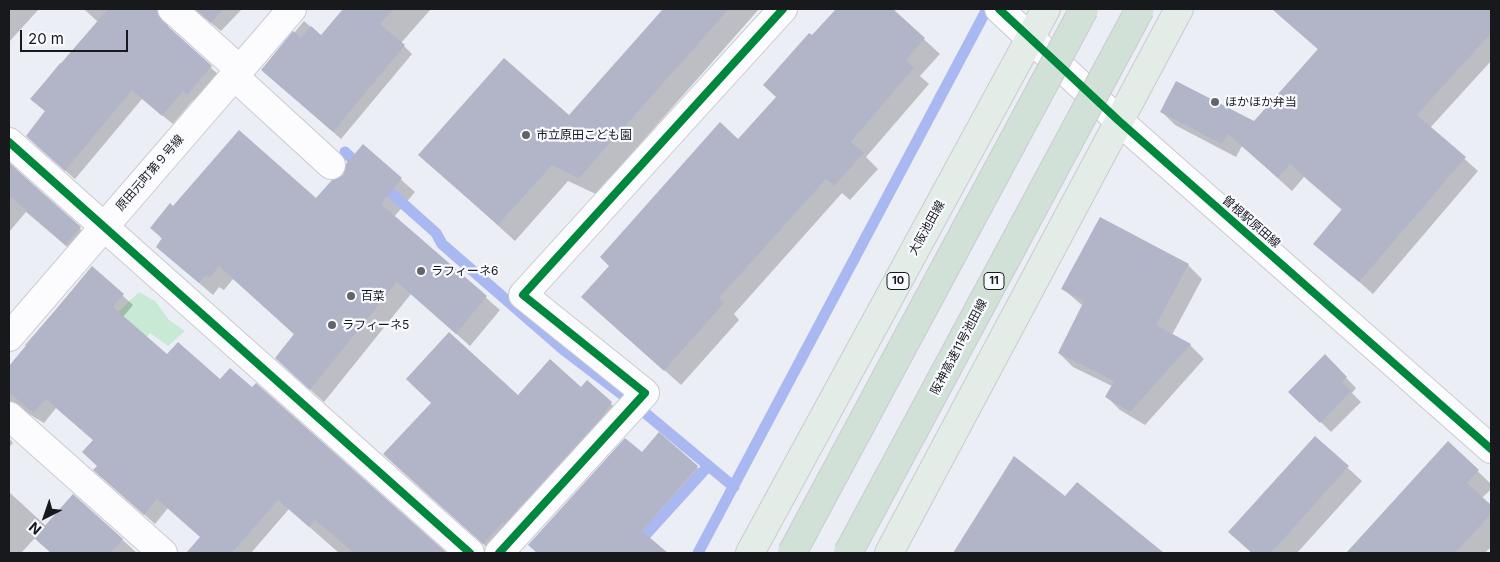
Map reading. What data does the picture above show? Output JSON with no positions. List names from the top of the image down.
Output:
{
  "streets": {
    "highway": ["11", "阪神高速11号池田線"],
    "main road": ["大阪池田線", "10"],
    "street": ["原田元町第９号線", "曽根駅原田線"]
  },
  "crossings": [
    ["曽根駅原田線", "大阪池田線"]
  ],
  "places": [
    "ほかほか弁当",
    "市立原田こども園",
    "ラフィーネ6",
    "百菜",
    "ラフィーネ5"
  ],
  "scale_bar": "20 m",
  "north": "bottom left"
}
